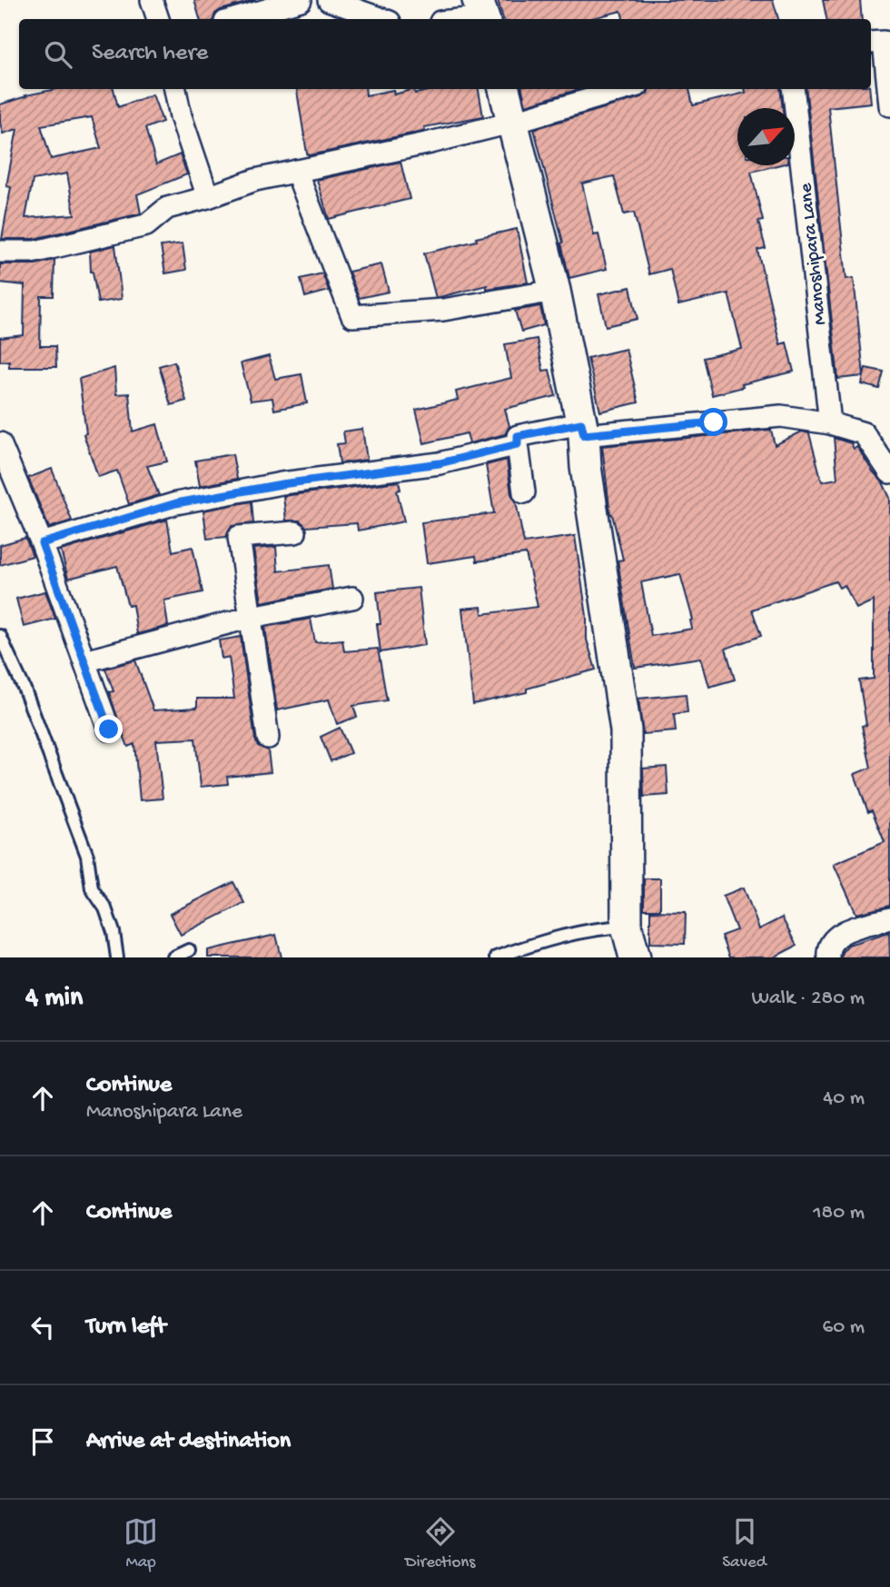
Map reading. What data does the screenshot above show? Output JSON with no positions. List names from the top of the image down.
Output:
{
  "streets": {
    "street": ["Manoshipara Lane"]
  },
  "north": "top right",
  "page": {
    "search": "Search here",
    "heading": ["4 min", "Walk · 280 m"],
    "list": [
      ["Continue", "Manoshipara Lane", "40 m"],
      ["Continue", "180 m"],
      ["Turn left", "60 m"],
      "Arrive at destination"
    ],
    "nav": ["Map", "Directions", "Saved"]
  }
}
